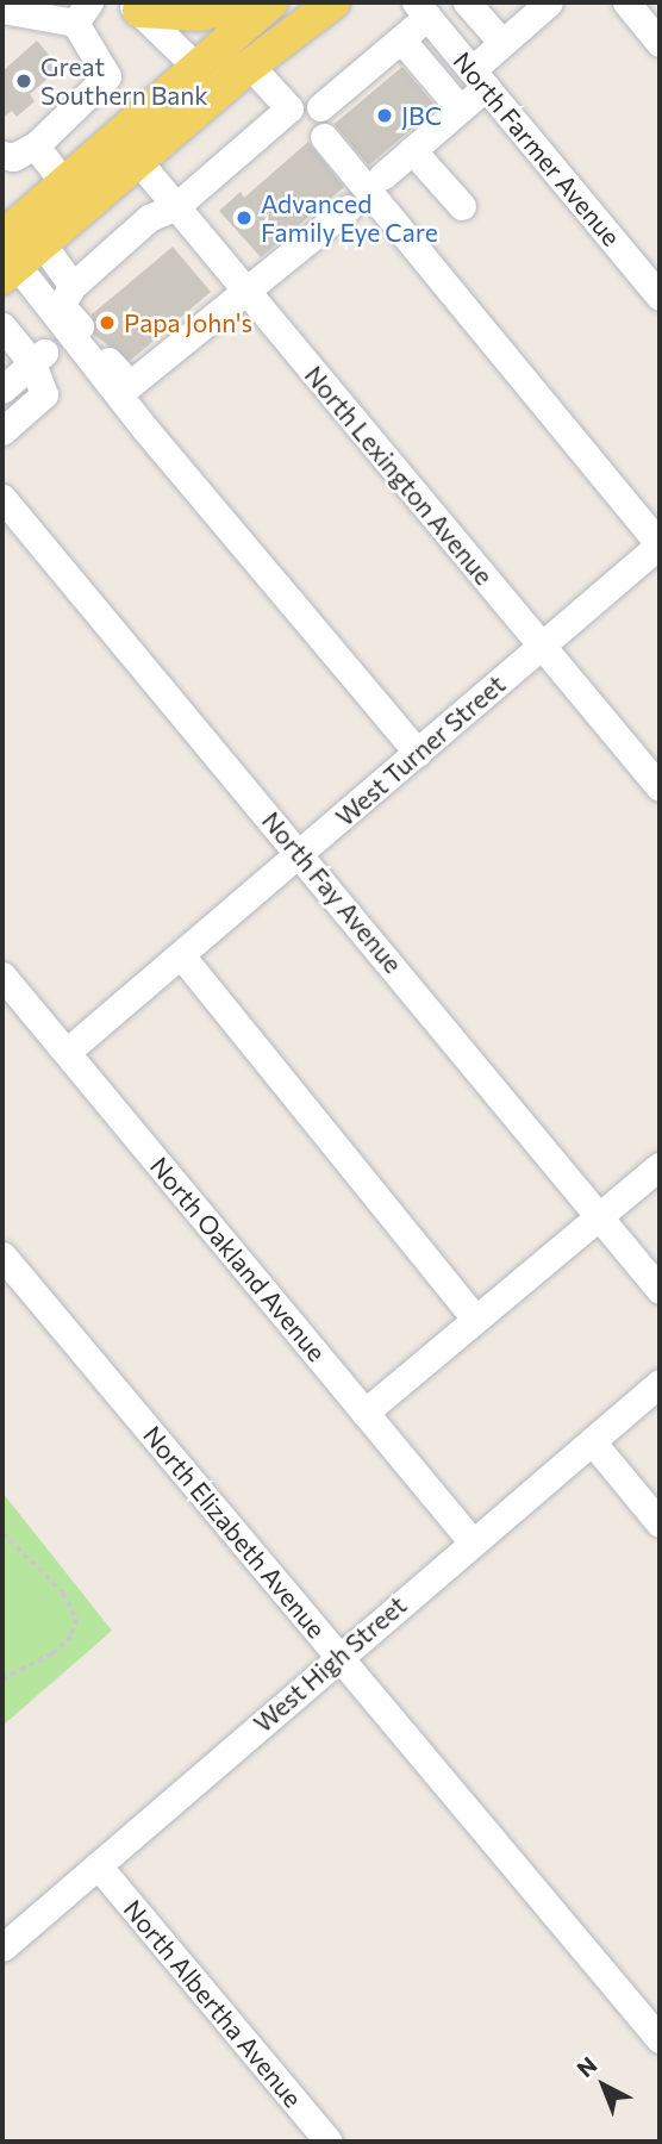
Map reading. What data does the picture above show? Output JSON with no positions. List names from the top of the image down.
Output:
{
  "streets": {
    "street": [
      "North Farmer Avenue",
      "North Lexington Avenue",
      "West Turner Street",
      "North Fay Avenue",
      "North Oakland Avenue",
      "North Elizabeth Avenue",
      "West High Street",
      "North Albertha Avenue"
    ]
  },
  "crossings": [
    ["North Lexington Avenue", "West Turner Street"],
    ["West Turner Street", "North Fay Avenue"],
    ["West Turner Street", "North Oakland Avenue"],
    ["North Oakland Avenue", "West High Street"],
    ["North Elizabeth Avenue", "West High Street"],
    ["West High Street", "North Albertha Avenue"]
  ],
  "places": [
    "Great Southern Bank",
    "JBC",
    "Advanced Family Eye Care",
    "Papa John's"
  ],
  "north": "top left"
}
